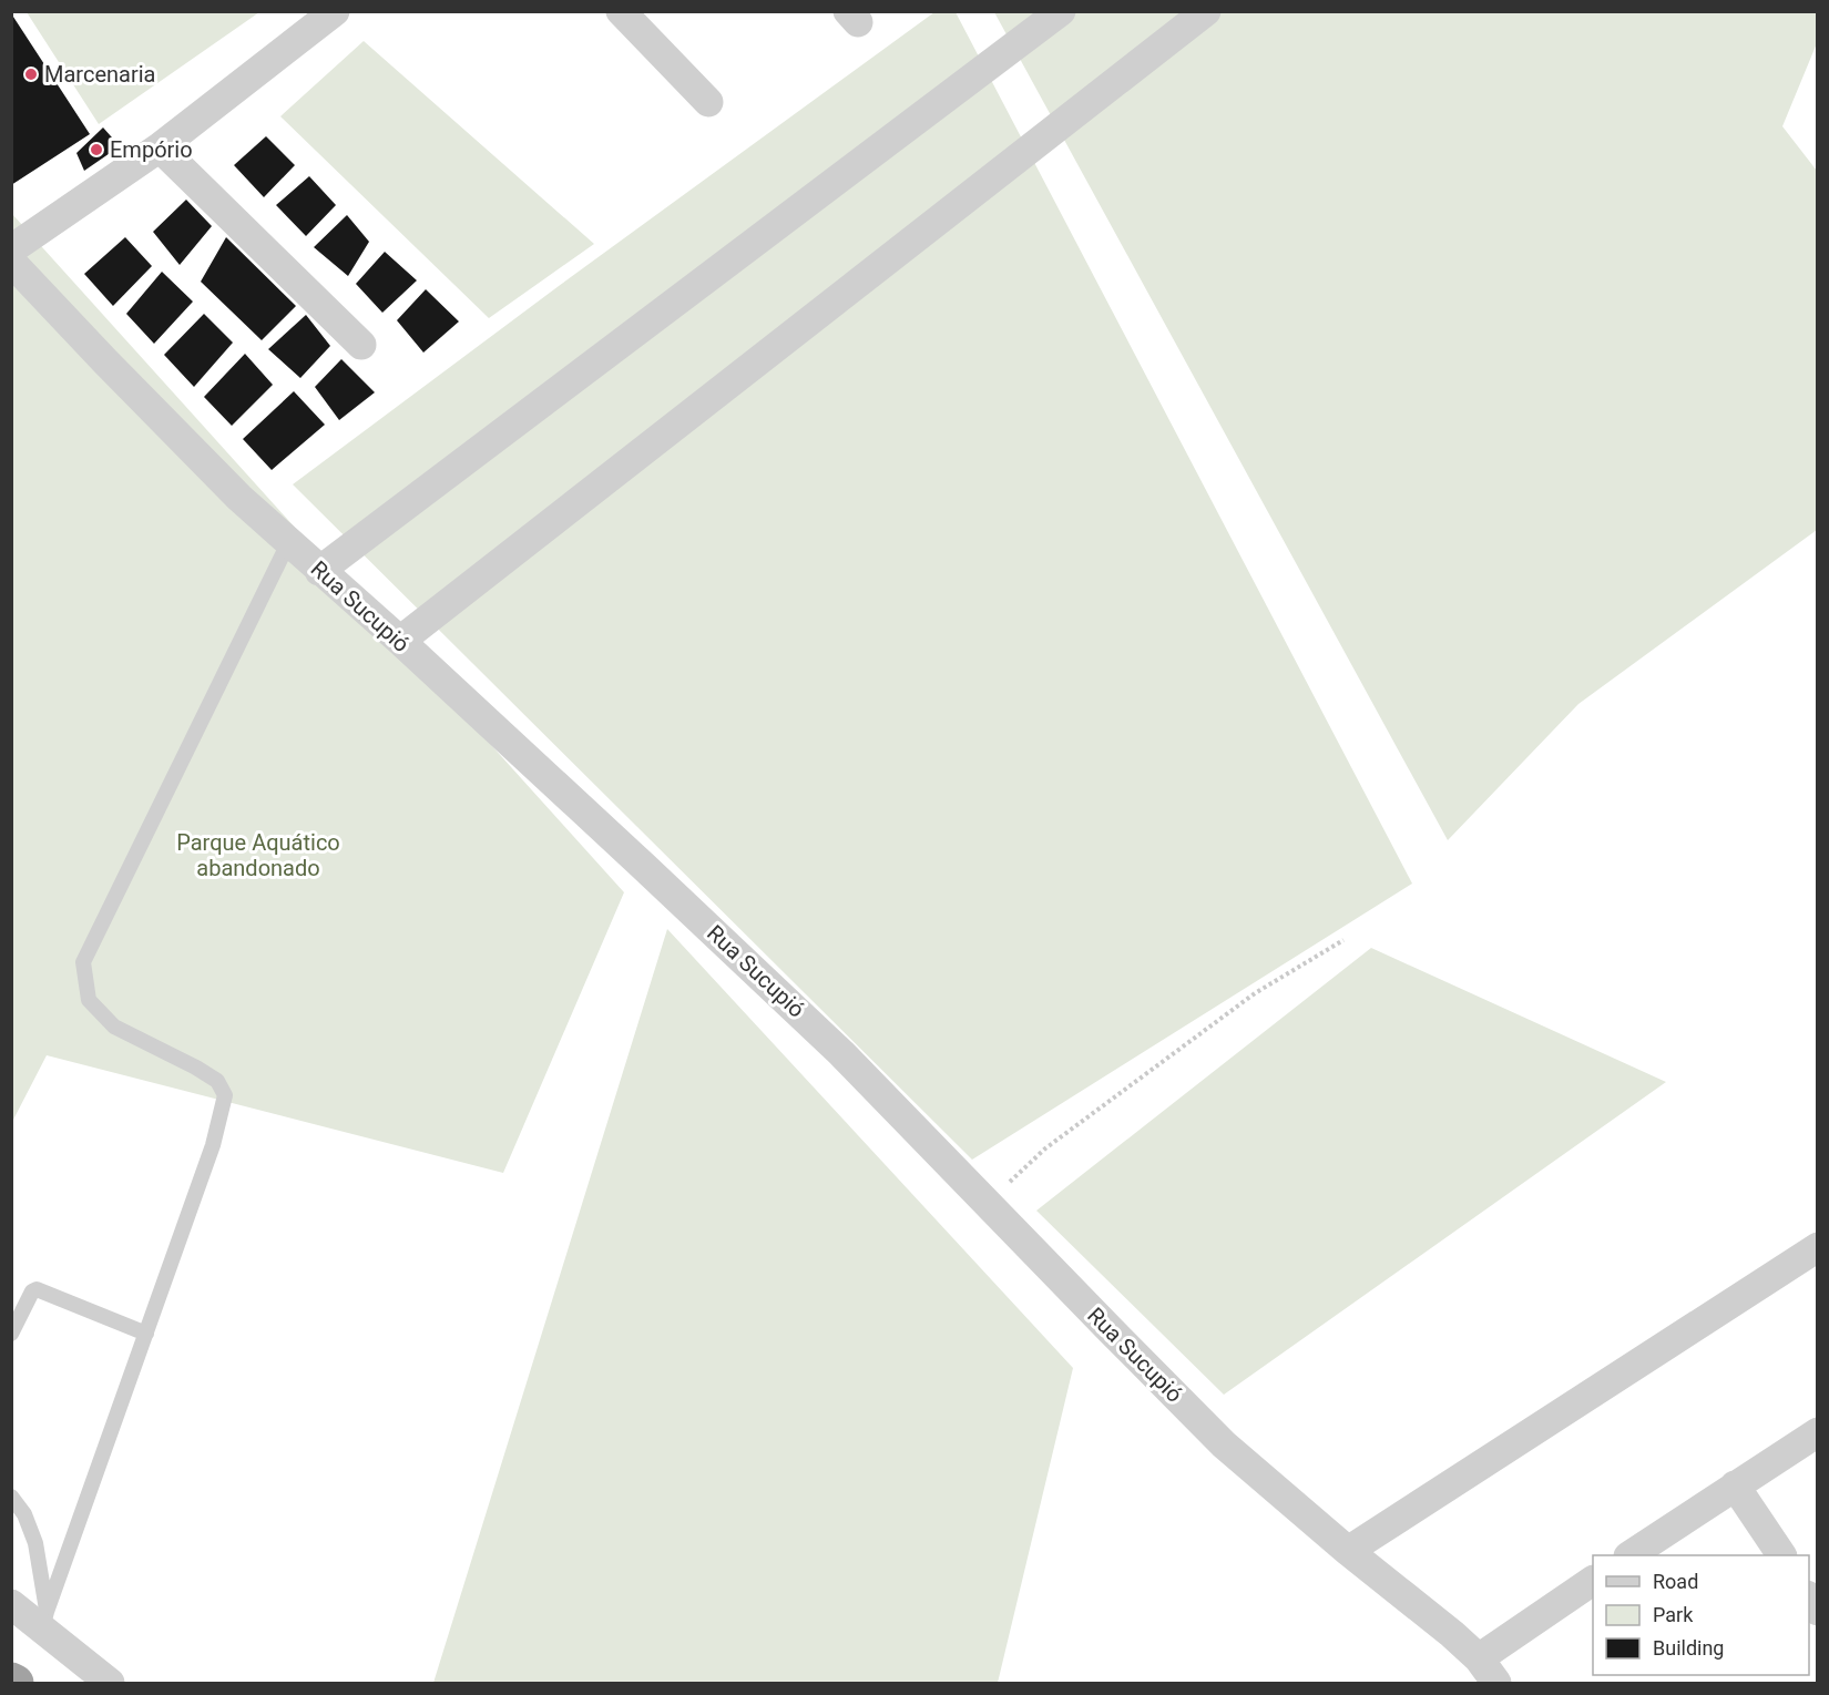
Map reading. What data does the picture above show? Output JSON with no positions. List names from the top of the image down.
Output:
{
  "streets": {
    "street": ["Rua Sucupió"]
  },
  "parks": ["Parque Aquático abandonado"],
  "places": ["Marcenaria", "Empório"],
  "legend": ["Road", "Park", "Building"]
}
